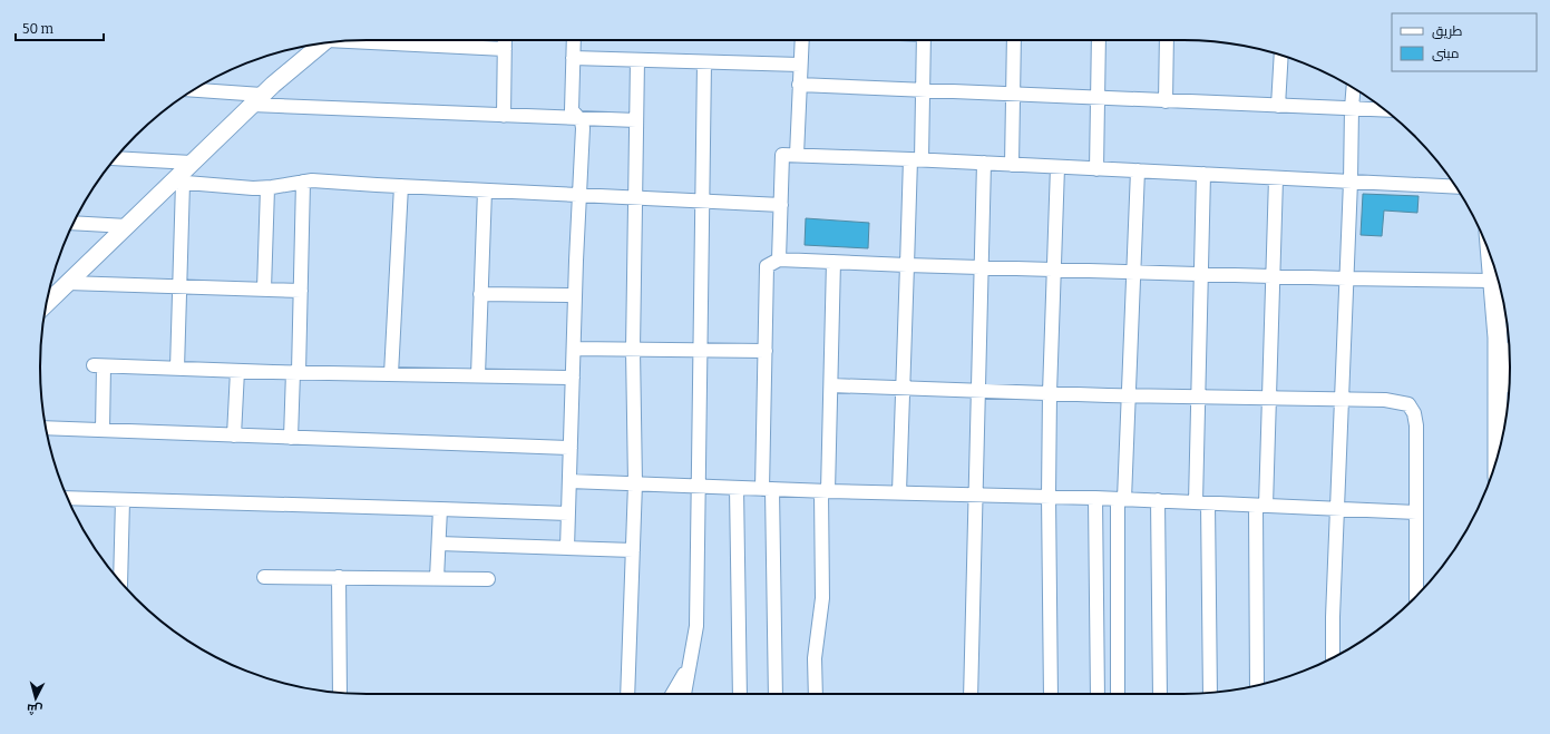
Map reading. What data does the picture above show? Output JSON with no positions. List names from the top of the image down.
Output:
{
  "legend": ["طريق", "مبنى"],
  "scale_bar": "50 m",
  "north": "bottom"
}
